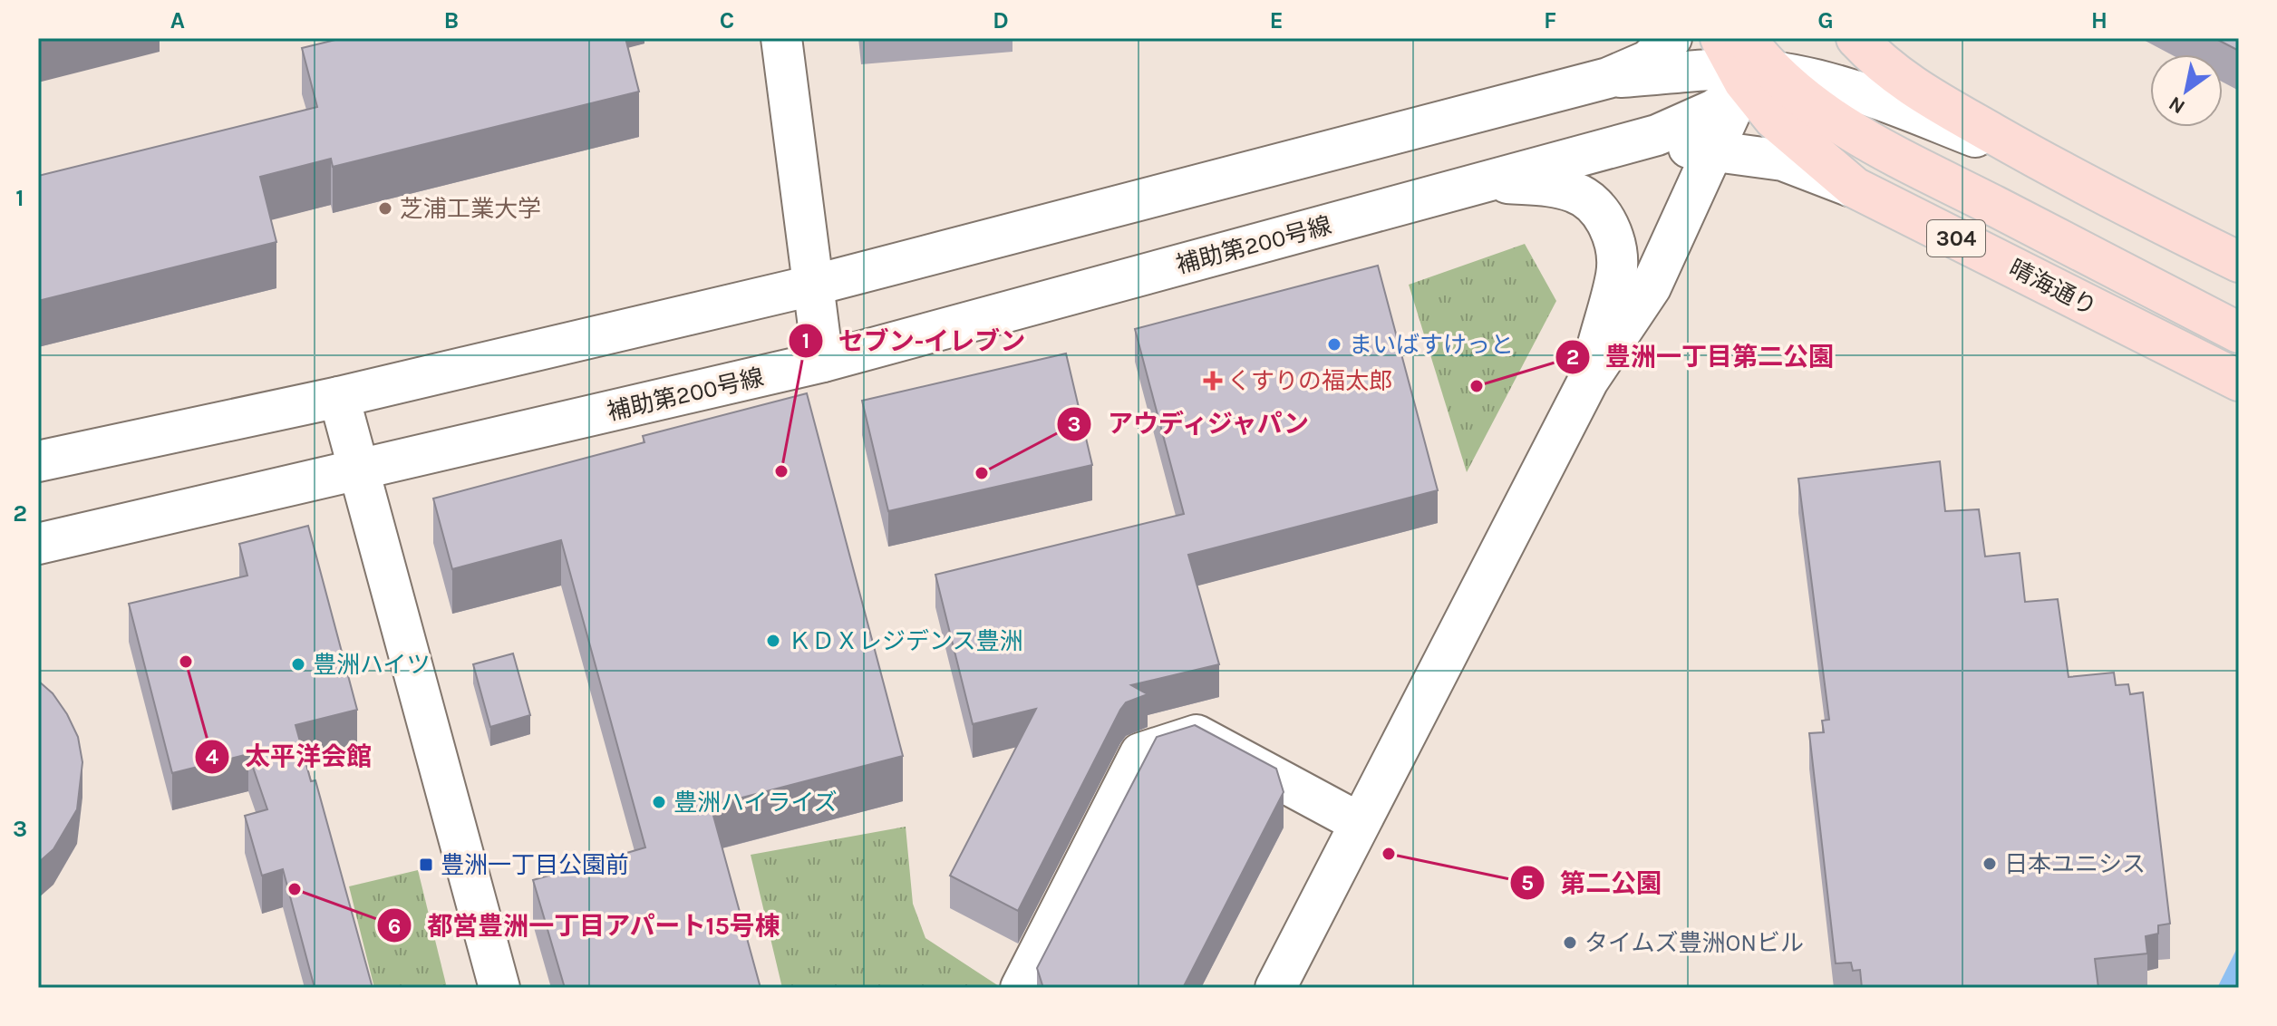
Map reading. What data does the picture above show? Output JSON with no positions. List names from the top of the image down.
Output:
{
  "streets": {
    "main road": ["304", "晴海通り"],
    "street": ["補助第200号線"]
  },
  "crossings": [
    ["補助第200号線", "晴海通り"]
  ],
  "places": {
    "other": [
      "芝浦工業大学",
      "まいばすけっと",
      "豊洲一丁目第二公園",
      "セブン-イレブン",
      "アウディジャパン",
      "ＫＤＸレジデンス豊洲",
      "太平洋会館",
      "豊洲ハイツ",
      "豊洲ハイライズ",
      "第二公園",
      "日本ユニシス",
      "都営豊洲一丁目アパート15号棟",
      "タイムズ豊洲ONビル"
    ],
    "health": ["くすりの福太郎"],
    "transit": ["豊洲一丁目公園前"]
  },
  "north": "bottom left",
  "grid": {
    "columns": [
      "A",
      "B",
      "C",
      "D",
      "E",
      "F",
      "G",
      "H"
    ],
    "rows": ["1", "2", "3"]
  }
}
